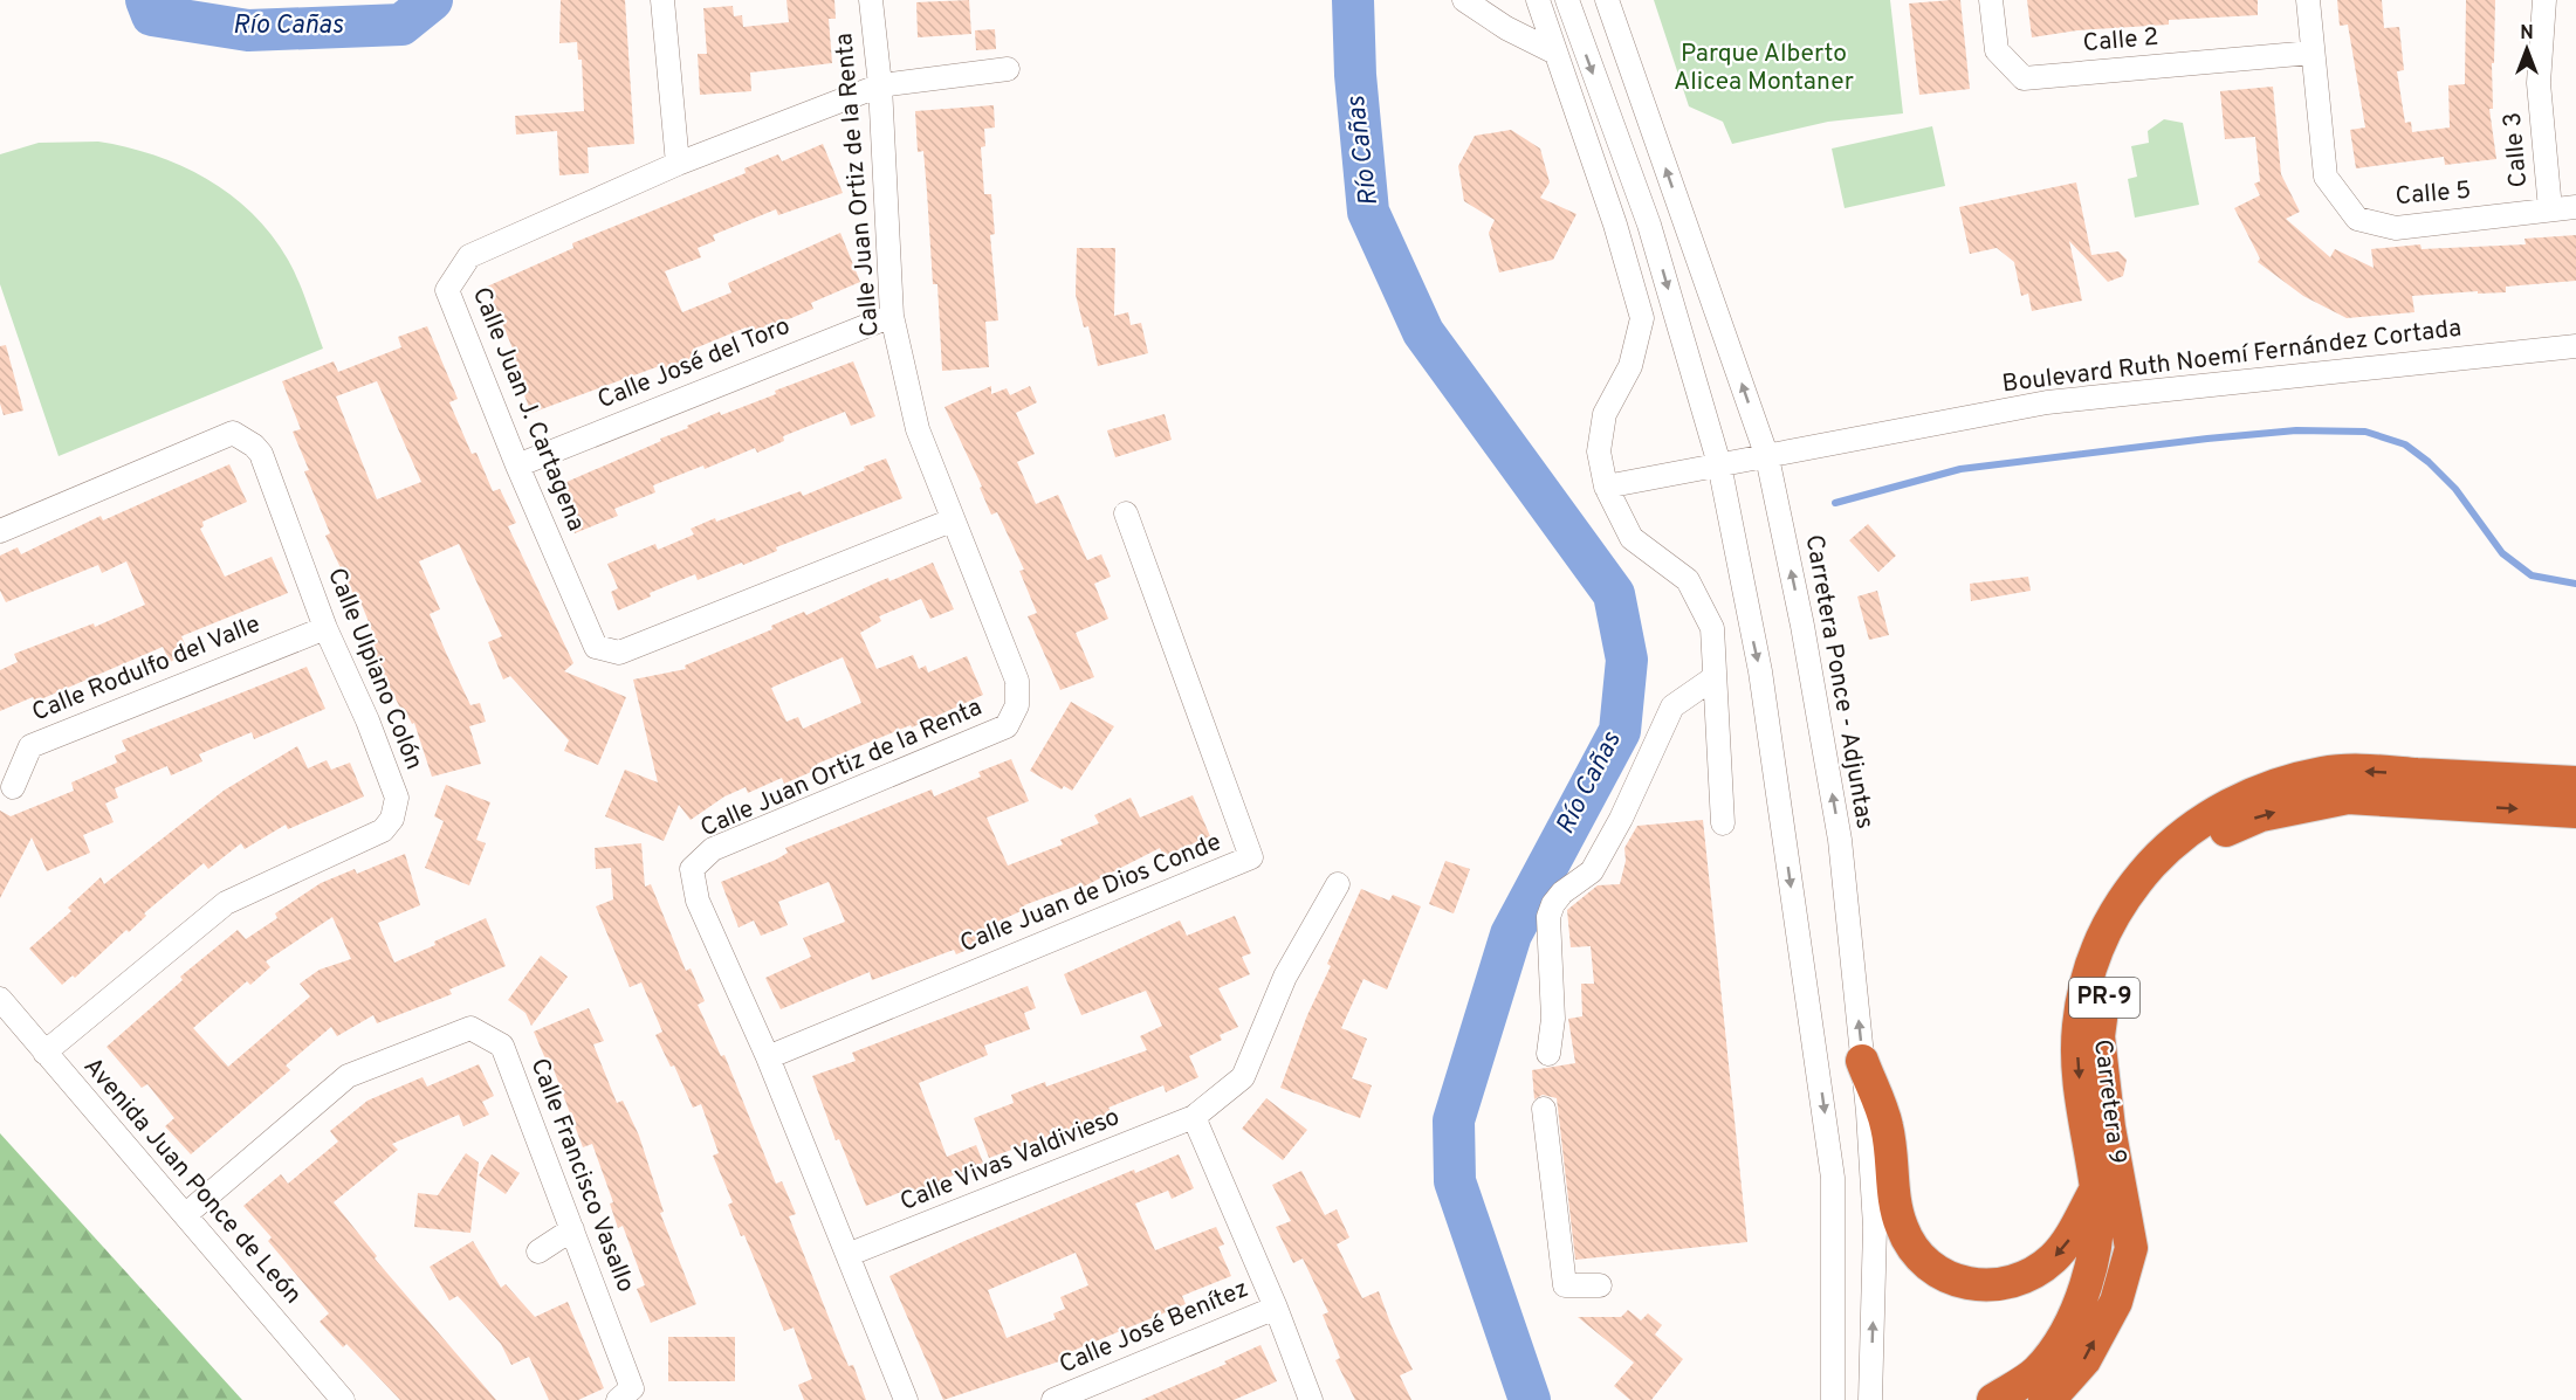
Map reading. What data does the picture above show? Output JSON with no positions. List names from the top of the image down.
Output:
{
  "streets": {
    "highway": ["PR-9", "Carretera 9"],
    "street": [
      "Calle 2",
      "Calle 3",
      "Calle Juan Ortiz de la Renta",
      "Calle 5",
      "Boulevard Ruth Noemí Fernández Cortada",
      "Calle José del Toro",
      "Calle Juan J. Cartagena",
      "Calle Rodulfo del Valle",
      "Calle Ulpiano Colón",
      "Carretera Ponce - Adjuntas",
      "Calle Juan de Dios Conde",
      "Calle Vivas Valdivieso",
      "Calle Francisco Vasallo",
      "Avenida Juan Ponce de León",
      "Calle José Benítez"
    ]
  },
  "crossings": [
    ["Calle 2", "Calle 5"],
    ["Calle 3", "Calle 5"],
    ["Calle Juan Ortiz de la Renta", "Calle José del Toro"],
    ["Calle Juan Ortiz de la Renta", "Calle Juan J. Cartagena"],
    ["Calle Juan Ortiz de la Renta", "Calle Juan de Dios Conde"],
    ["Calle Juan Ortiz de la Renta", "Calle Vivas Valdivieso"],
    ["Boulevard Ruth Noemí Fernández Cortada", "Carretera Ponce - Adjuntas"],
    ["Calle José del Toro", "Calle Juan J. Cartagena"],
    ["Calle Rodulfo del Valle", "Calle Ulpiano Colón"],
    ["Calle Ulpiano Colón", "Avenida Juan Ponce de León"],
    ["PR-9", "Carretera 9"],
    ["Calle Francisco Vasallo", "Avenida Juan Ponce de León"]
  ],
  "one_way": ["Carretera 9"],
  "water": ["Río Cañas"],
  "parks": ["Parque Alberto Alicea Montaner"],
  "north": "top"
}
